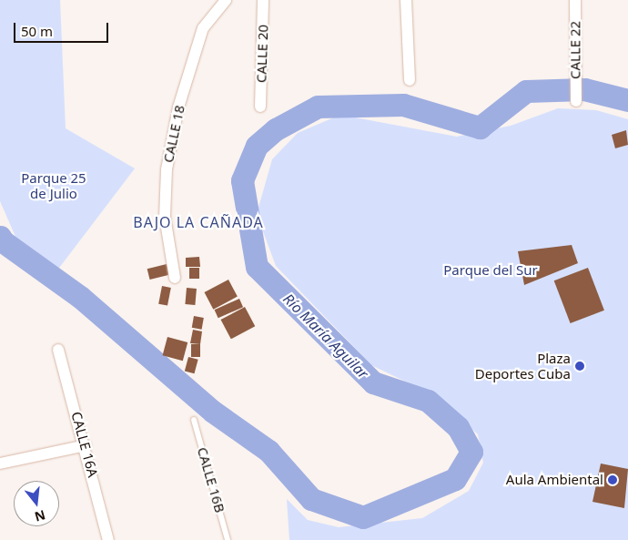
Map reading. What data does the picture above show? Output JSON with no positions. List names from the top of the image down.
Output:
{
  "streets": {
    "street": [
      "CALLE 22",
      "CALLE 20",
      "CALLE 18",
      "CALLE 16A"
    ],
    "lane": ["CALLE 16B"]
  },
  "districts": ["BAJO LA CAÑADA"],
  "water": ["Río María Aguilar"],
  "parks": ["Parque 25 de Julio", "Parque del Sur"],
  "places": ["Plaza Deportes Cuba", "Aula Ambiental"],
  "scale_bar": "50 m",
  "north": "bottom"
}
